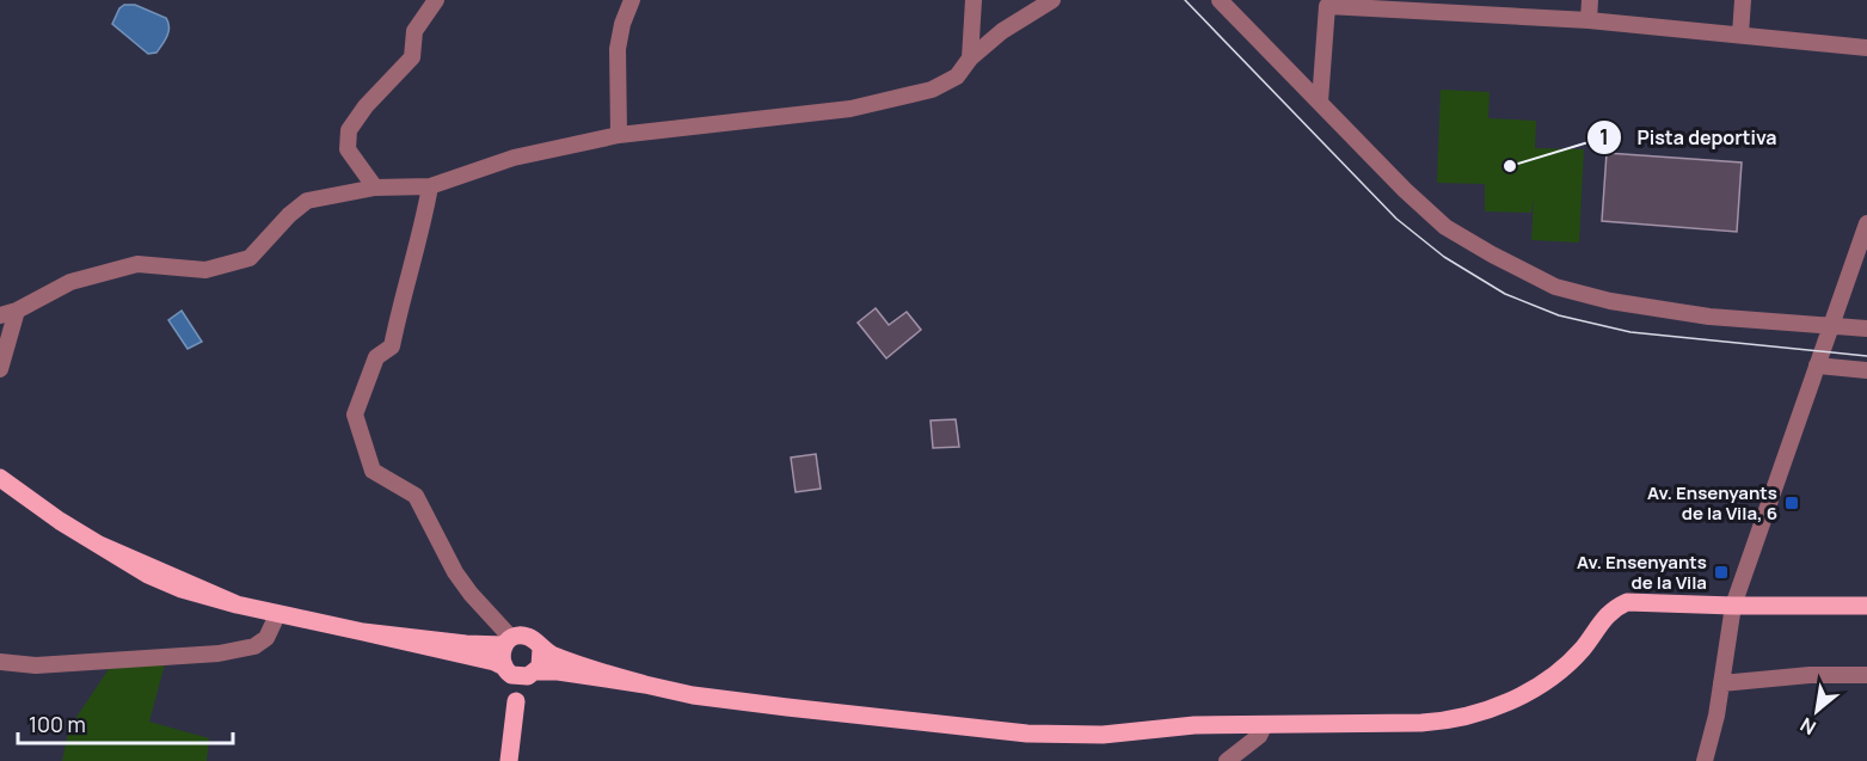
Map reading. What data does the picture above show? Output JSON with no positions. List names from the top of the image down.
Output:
{
  "places": {
    "other": ["Pista deportiva"],
    "transit": ["Av. Ensenyants de la Vila, 6", "Av. Ensenyants de la Vila"]
  },
  "scale_bar": "100 m",
  "north": "bottom left"
}
